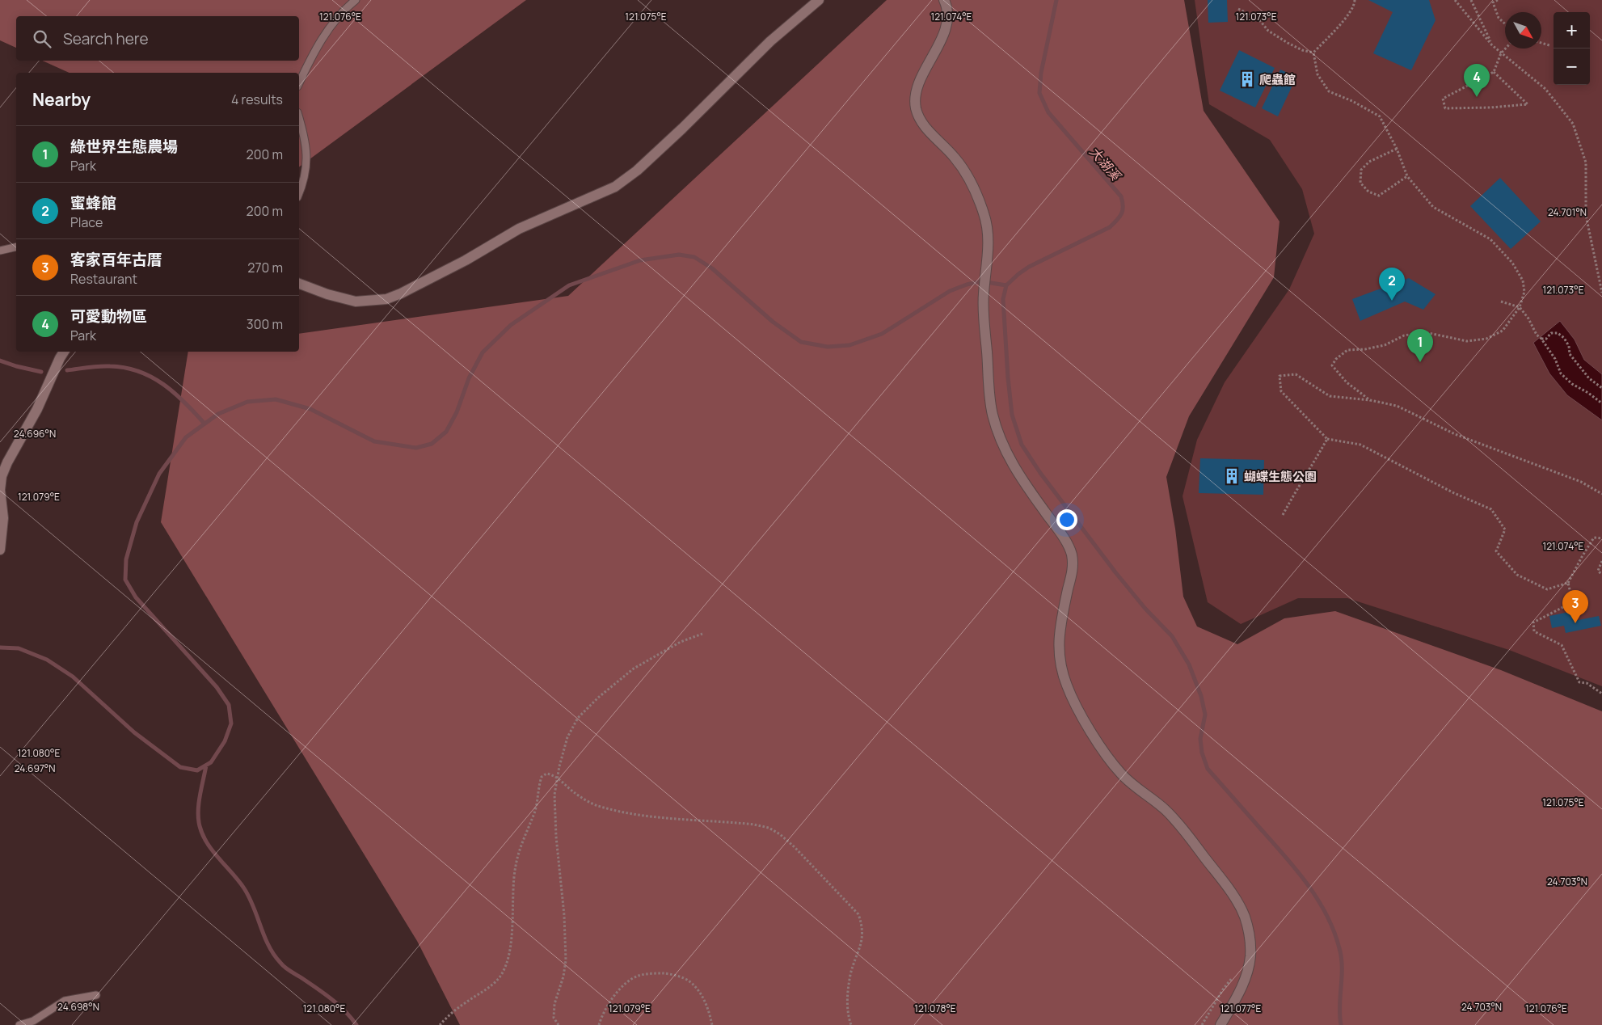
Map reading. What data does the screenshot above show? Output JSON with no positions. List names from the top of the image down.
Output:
{
  "water": ["大湖溪"],
  "places": {
    "building": ["爬蟲館", "蝴蝶生態公園"]
  },
  "north": "bottom right",
  "page": {
    "map_buttons": ["+", "−"],
    "search": "Search here",
    "pins": [
      "4",
      "2",
      "1",
      "3"
    ],
    "heading": ["Nearby", "4 results"],
    "list": [
      {
        "mark": "1",
        "name": "綠世界生態農場",
        "note": "Park",
        "value": "200 m"
      },
      {
        "mark": "2",
        "name": "蜜蜂館",
        "note": "Place",
        "value": "200 m"
      },
      {
        "mark": "3",
        "name": "客家百年古厝",
        "note": "Restaurant",
        "value": "270 m"
      },
      {
        "mark": "4",
        "name": "可愛動物區",
        "note": "Park",
        "value": "300 m"
      }
    ]
  },
  "coordinates": [
    "121.076°E",
    "121.075°E",
    "121.074°E",
    "121.073°E",
    "24.701°N",
    "24.696°N",
    "121.079°E",
    "121.080°E",
    "24.697°N",
    "24.703°N",
    "24.698°N",
    "121.078°E",
    "121.077°E"
  ]
}
